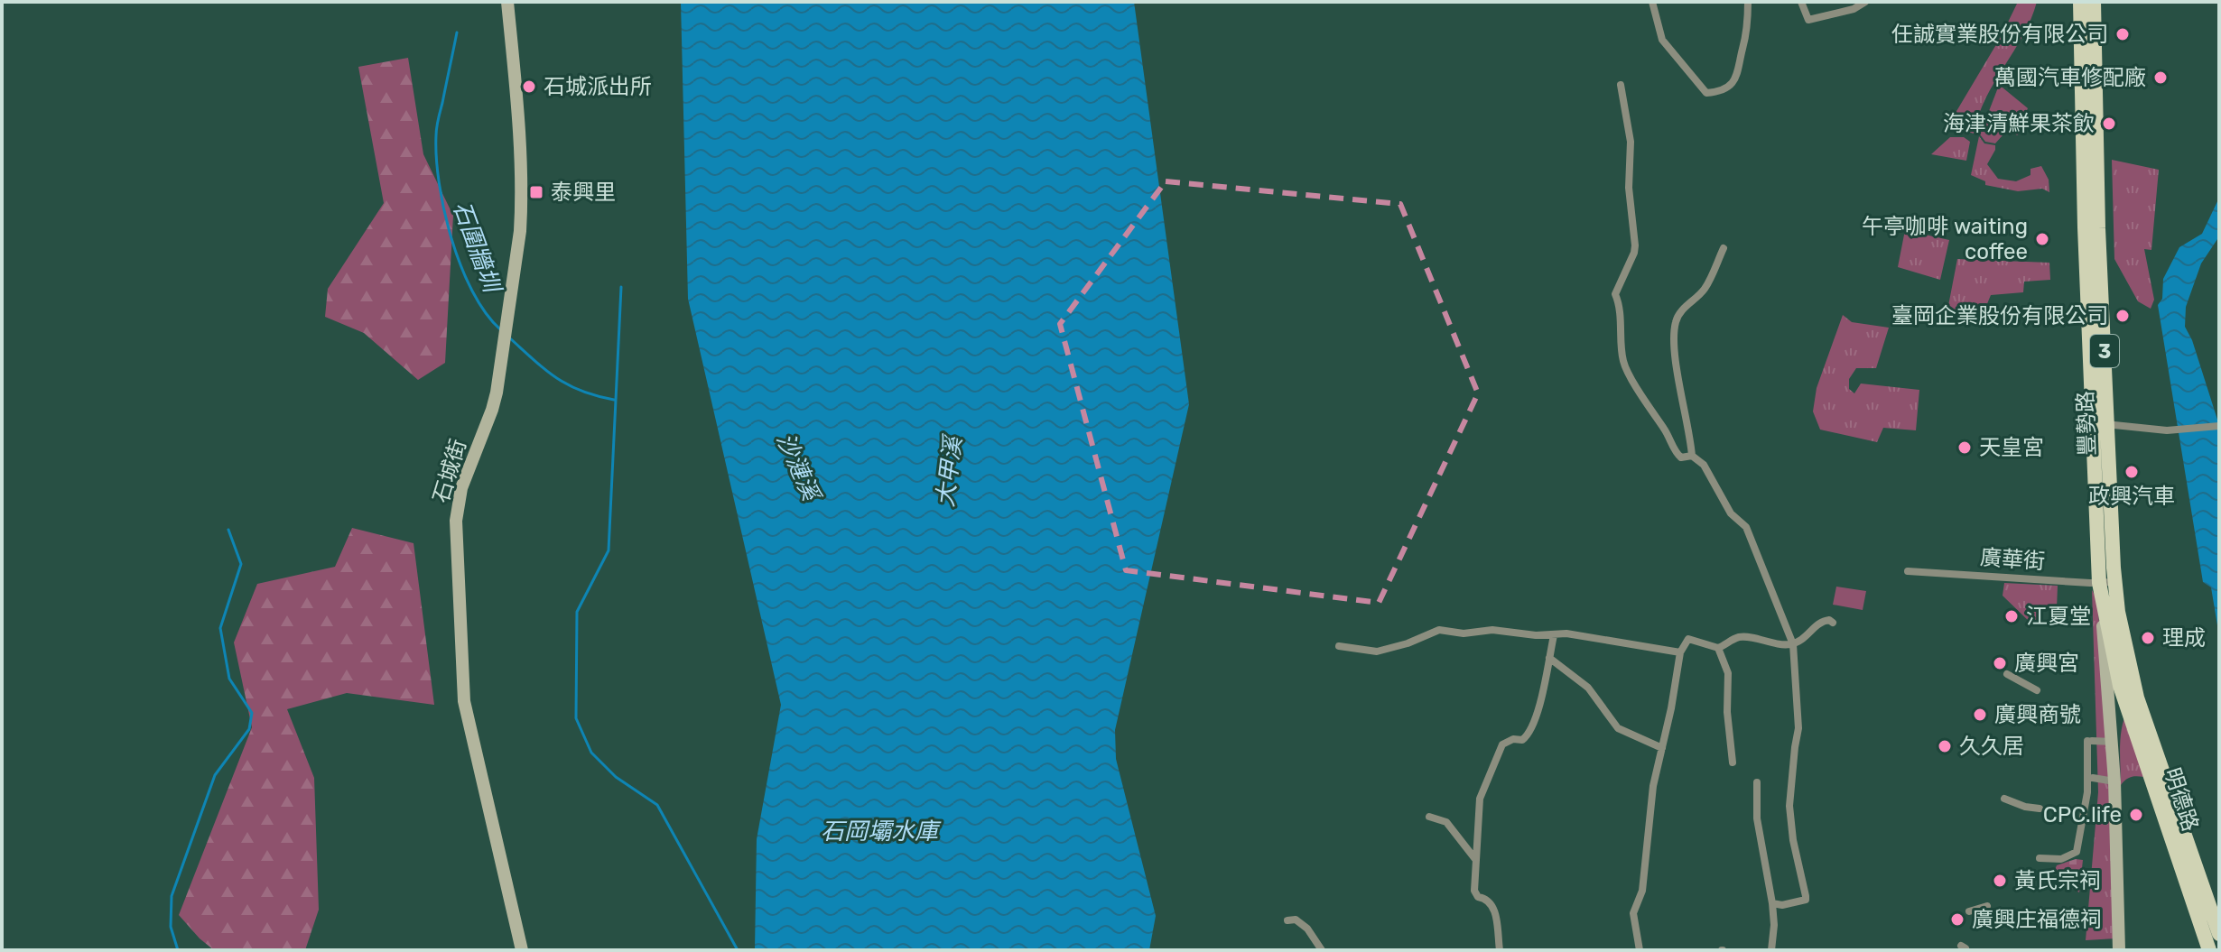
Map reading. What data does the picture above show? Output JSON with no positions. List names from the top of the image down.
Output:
{
  "streets": {
    "main road": ["3", "豐勢路", "明德路"],
    "street": ["石城街", "廣華街"]
  },
  "crossings": [
    ["豐勢路", "廣華街"],
    ["豐勢路", "明德路"]
  ],
  "water": [
    "石圍牆圳",
    "沙漣溪",
    "大甲溪",
    "石岡壩水庫"
  ],
  "places": {
    "other": [
      "任誠實業股份有限公司",
      "萬國汽車修配廠",
      "石城派出所",
      "海津清鮮果茶飲",
      "午亭咖啡 waiting coffee",
      "臺岡企業股份有限公司",
      "天皇宮",
      "政興汽車",
      "江夏堂",
      "理成",
      "廣興宮",
      "廣興商號",
      "久久居",
      "CPC.life",
      "黃氏宗祠",
      "廣興庄福德祠"
    ],
    "transit": ["泰興里"]
  }
}
